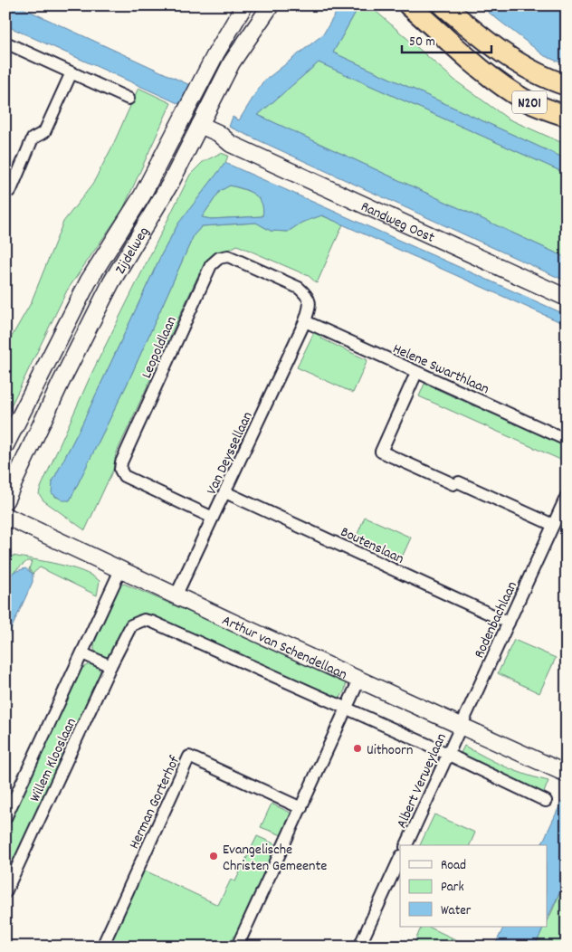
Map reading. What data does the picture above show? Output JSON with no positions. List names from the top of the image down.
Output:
{
  "streets": {
    "highway": ["N201"],
    "main road": ["Randweg Oost", "Zijdelweg", "Arthur van Schendellaan"],
    "street": [
      "Leopoldlaan",
      "Helene Swarthlaan",
      "Van Deyssellaan",
      "Boutenslaan",
      "Rodenbachlaan",
      "Willem Klooslaan",
      "Albert Verweylaan",
      "Herman Gorterhof"
    ]
  },
  "crossings": [
    ["Randweg Oost", "Zijdelweg"],
    ["Leopoldlaan", "Helene Swarthlaan"],
    ["Leopoldlaan", "Van Deyssellaan"],
    ["Helene Swarthlaan", "Van Deyssellaan"],
    ["Van Deyssellaan", "Boutenslaan"],
    ["Van Deyssellaan", "Arthur van Schendellaan"],
    ["Boutenslaan", "Rodenbachlaan"],
    ["Rodenbachlaan", "Arthur van Schendellaan"],
    ["Rodenbachlaan", "Albert Verweylaan"],
    ["Arthur van Schendellaan", "Willem Klooslaan"],
    ["Arthur van Schendellaan", "Albert Verweylaan"]
  ],
  "places": ["Uithoorn", "Evangelische Christen Gemeente"],
  "legend": ["Road", "Park", "Water"],
  "scale_bar": "50 m"
}
